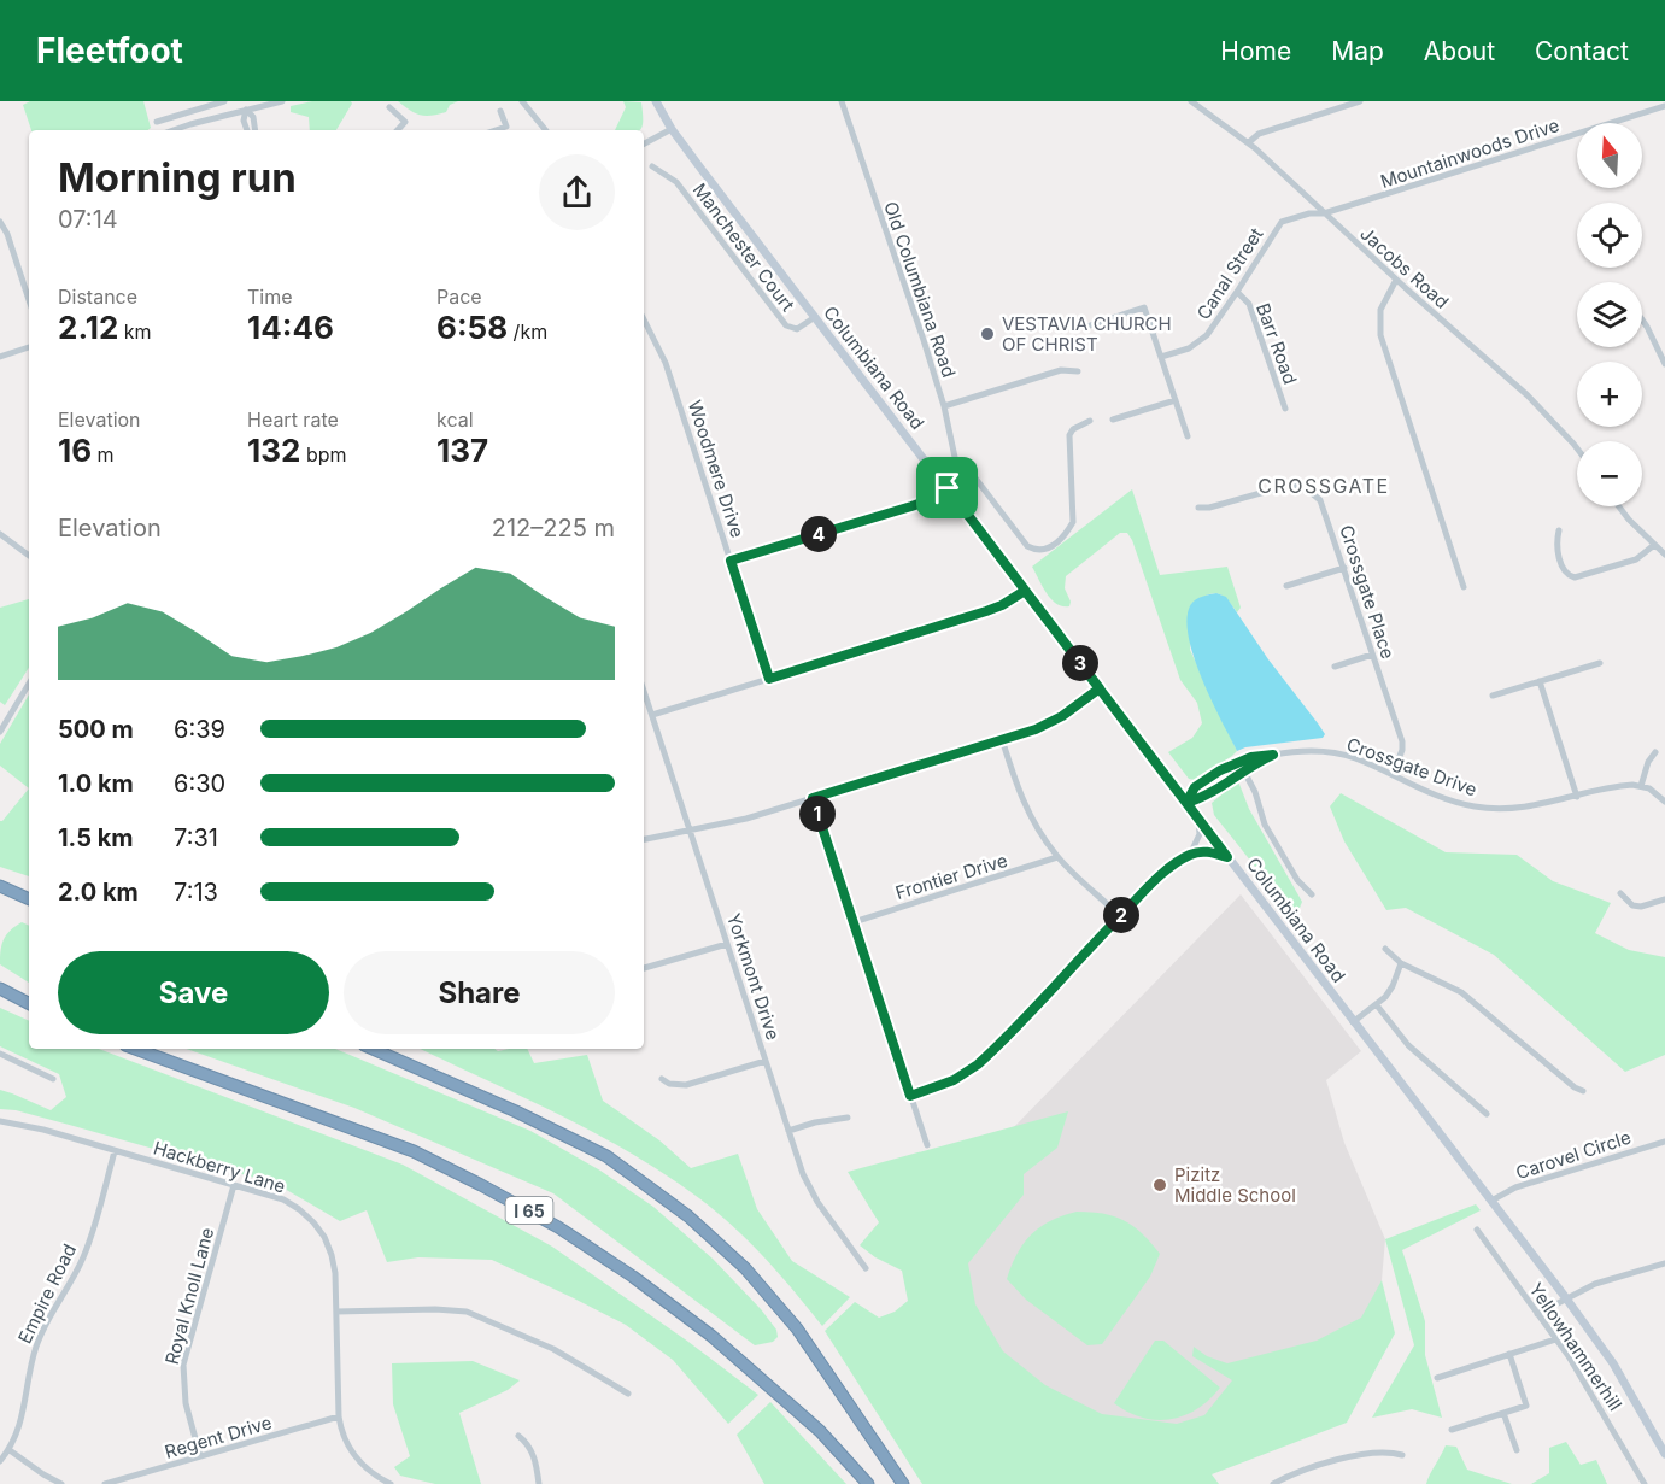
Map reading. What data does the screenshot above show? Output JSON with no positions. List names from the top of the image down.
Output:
{
  "streets": {
    "highway": ["I 65"],
    "main road": ["Columbiana Road"],
    "street": [
      "Mountainwoods Drive",
      "Manchester Court",
      "Jacobs Road",
      "Canal Street",
      "Old Columbiana Road",
      "Barr Road",
      "Woodmere Drive",
      "Crossgate Place",
      "Crossgate Drive",
      "Frontier Drive",
      "Yorkmont Drive",
      "Carovel Circle",
      "Hackberry Lane",
      "Empire Road",
      "Royal Knoll Lane",
      "Yellowhammerhill",
      "Regent Drive"
    ]
  },
  "crossings": [
    ["Mountainwoods Drive", "Jacobs Road"],
    ["Mountainwoods Drive", "Canal Street"],
    ["Manchester Court", "Columbiana Road"],
    ["Jacobs Road", "Canal Street"],
    ["Canal Street", "Barr Road"],
    ["Old Columbiana Road", "Columbiana Road"],
    ["Columbiana Road", "Crossgate Drive"],
    ["Columbiana Road", "Carovel Circle"],
    ["Crossgate Place", "Crossgate Drive"],
    ["Hackberry Lane", "Empire Road"],
    ["Hackberry Lane", "Royal Knoll Lane"],
    ["Hackberry Lane", "Regent Drive"],
    ["Royal Knoll Lane", "Regent Drive"]
  ],
  "districts": ["CROSSGATE"],
  "places": ["VESTAVIA CHURCH OF CHRIST", "Pizitz Middle School"],
  "north": "top",
  "page": {
    "header": "Fleetfoot",
    "nav": [
      "Home",
      "Map",
      "About",
      "Contact"
    ],
    "map_buttons": ["+", "−"],
    "heading": ["Morning run", "07:14"],
    "stats": [
      ["Distance", "2.12 km"],
      ["Time", "14:46"],
      ["Pace", "6:58 /km"],
      ["Elevation", "16 m"],
      ["Heart rate", "132 bpm"],
      ["kcal", "137"]
    ],
    "chart": ["Elevation", "212–225 m"],
    "pins": [
      "4",
      "3",
      "1",
      "2"
    ],
    "list": [
      {
        "name": "500 m",
        "note": "6:39"
      },
      {
        "name": "1.0 km",
        "note": "6:30"
      },
      {
        "name": "1.5 km",
        "note": "7:31"
      },
      {
        "name": "2.0 km",
        "note": "7:13"
      }
    ],
    "buttons": ["Save", "Share"]
  }
}
